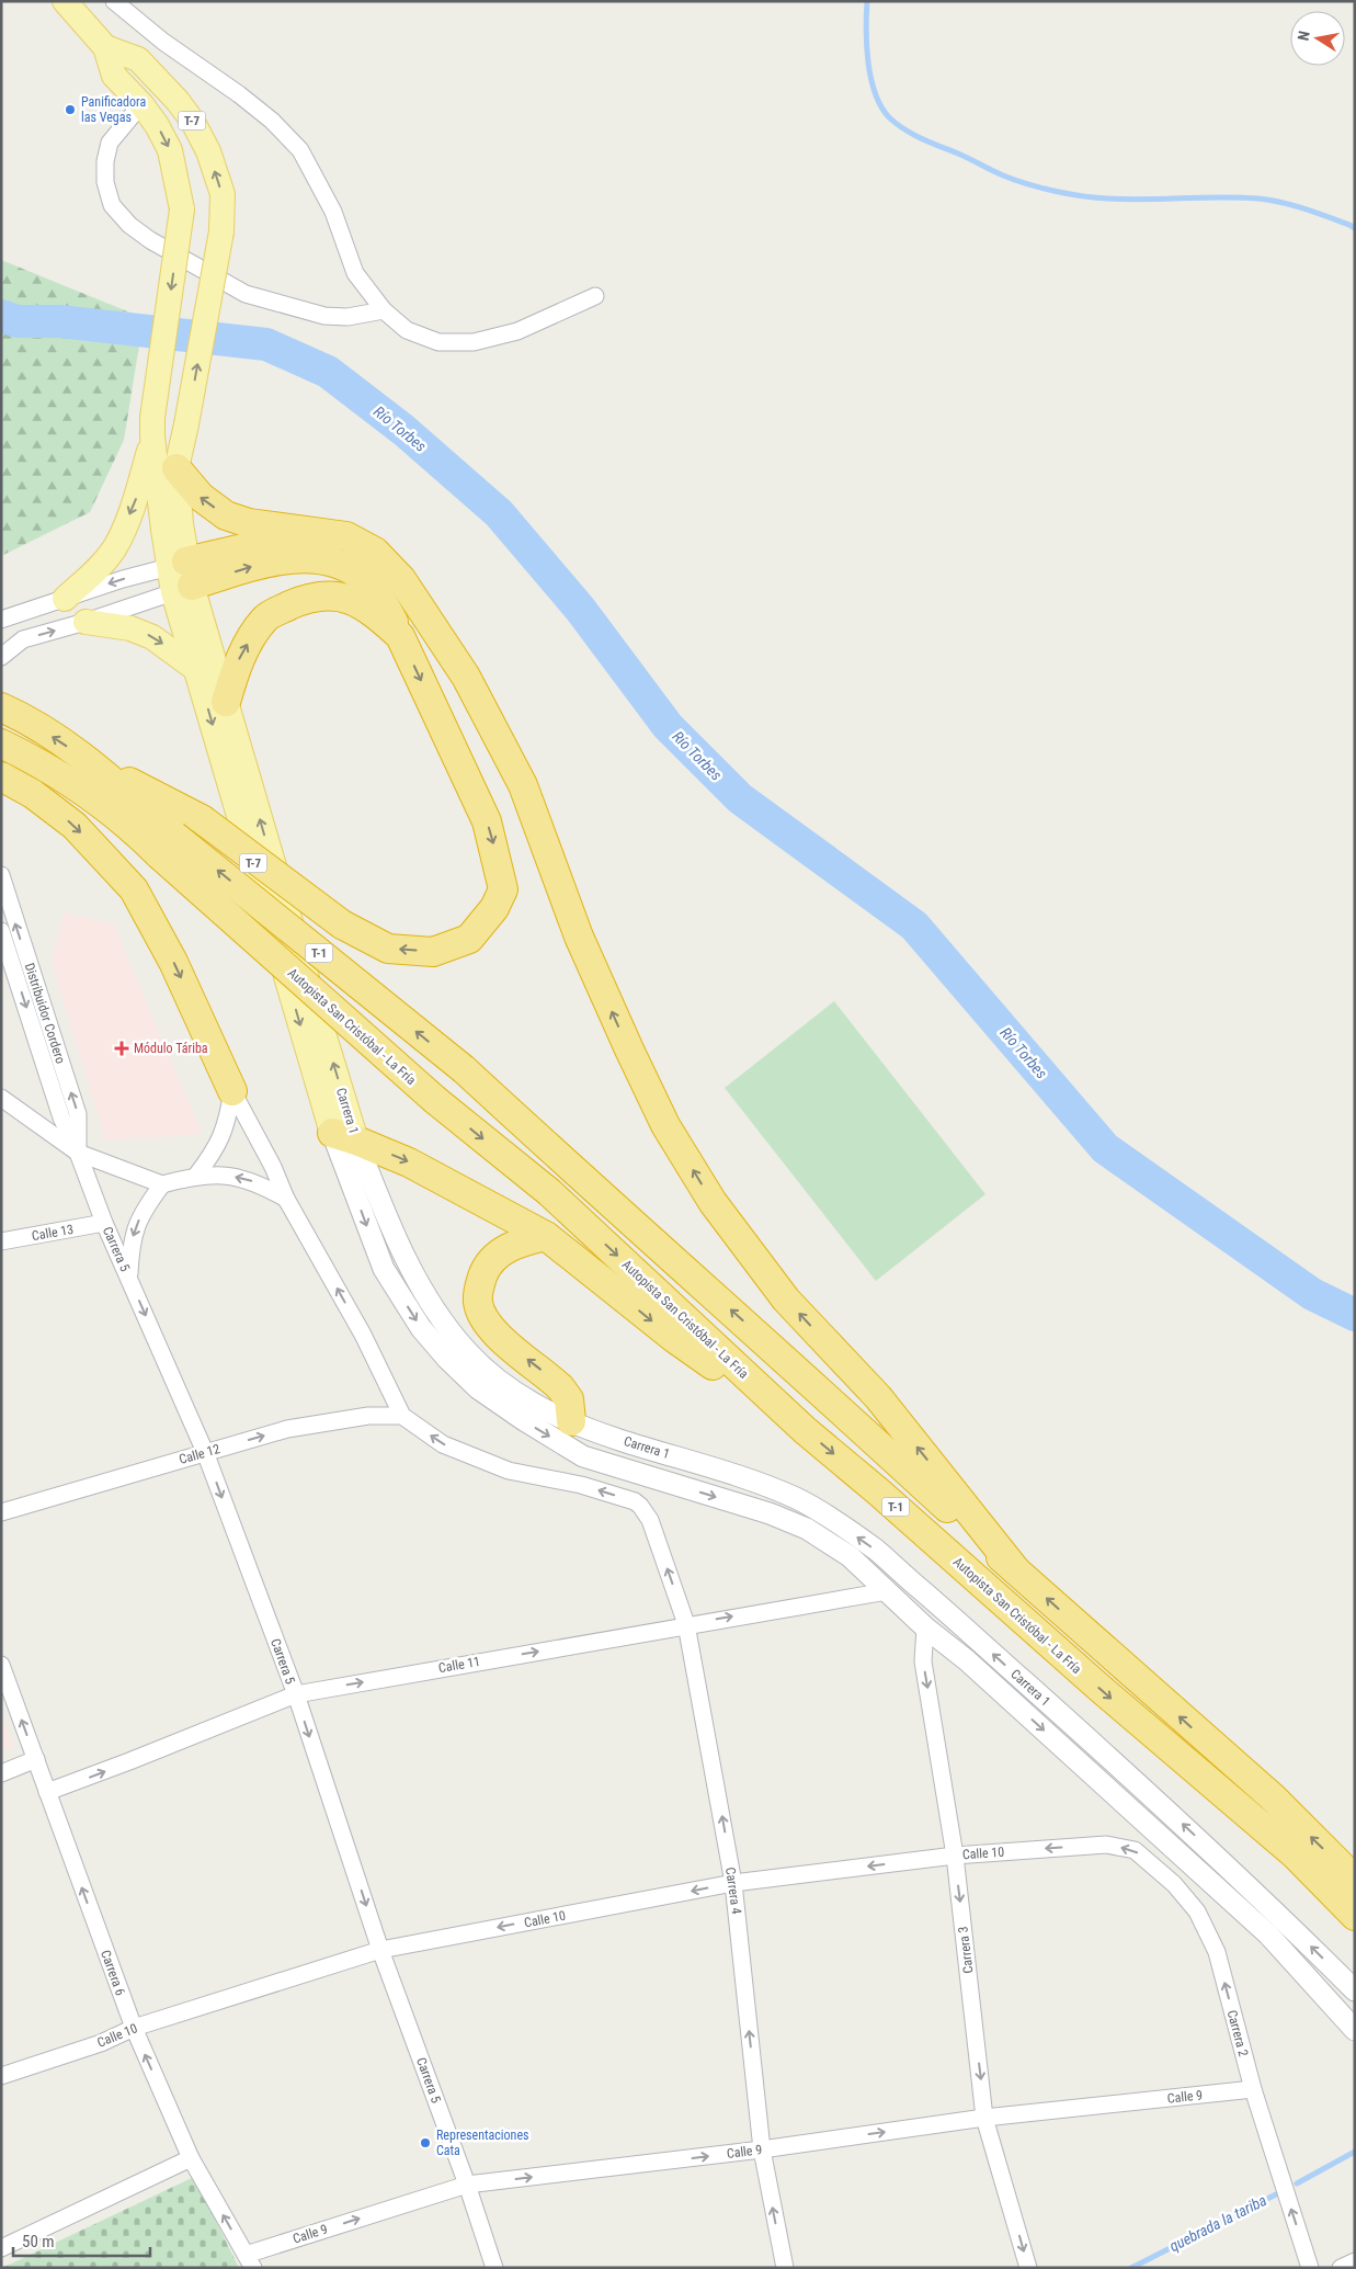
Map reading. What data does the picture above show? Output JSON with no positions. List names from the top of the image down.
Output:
{
  "streets": {
    "highway": ["T-1", "Autopista San Cristóbal - La Fría"],
    "main road": ["T-7", "Carrera 1"],
    "street": [
      "Distribuidor Cordero",
      "Calle 13",
      "Carrera 5",
      "Calle 12",
      "Calle 11",
      "Calle 10",
      "Carrera 4",
      "Carrera 3",
      "Carrera 6",
      "Carrera 2",
      "Calle 9"
    ]
  },
  "crossings": [
    ["T-7", "Carrera 1"],
    ["Distribuidor Cordero", "Carrera 5"],
    ["Carrera 1", "Calle 11"],
    ["Carrera 1", "Carrera 3"],
    ["Calle 13", "Carrera 5"],
    ["Carrera 5", "Calle 12"],
    ["Carrera 5", "Calle 11"],
    ["Carrera 5", "Calle 10"],
    ["Carrera 5", "Calle 9"],
    ["Calle 12", "Carrera 4"],
    ["Calle 11", "Carrera 4"],
    ["Calle 11", "Carrera 6"],
    ["Calle 10", "Carrera 4"],
    ["Calle 10", "Carrera 3"],
    ["Calle 10", "Carrera 6"],
    ["Calle 10", "Carrera 2"],
    ["Carrera 4", "Calle 9"],
    ["Carrera 3", "Calle 9"],
    ["Carrera 6", "Calle 9"],
    ["Carrera 2", "Calle 9"]
  ],
  "one_way": [
    "Distribuidor Cordero",
    "Carrera 5",
    "Calle 12",
    "Calle 11",
    "Calle 10",
    "Carrera 4",
    "Carrera 3",
    "Carrera 6",
    "Carrera 2",
    "Calle 9"
  ],
  "water": ["Río Torbes", "quebrada la tariba"],
  "places": {
    "other": ["Panificadora las Vegas", "Representaciones Cata"],
    "health": ["Módulo Táriba"]
  },
  "scale_bar": "50 m",
  "north": "left"
}
